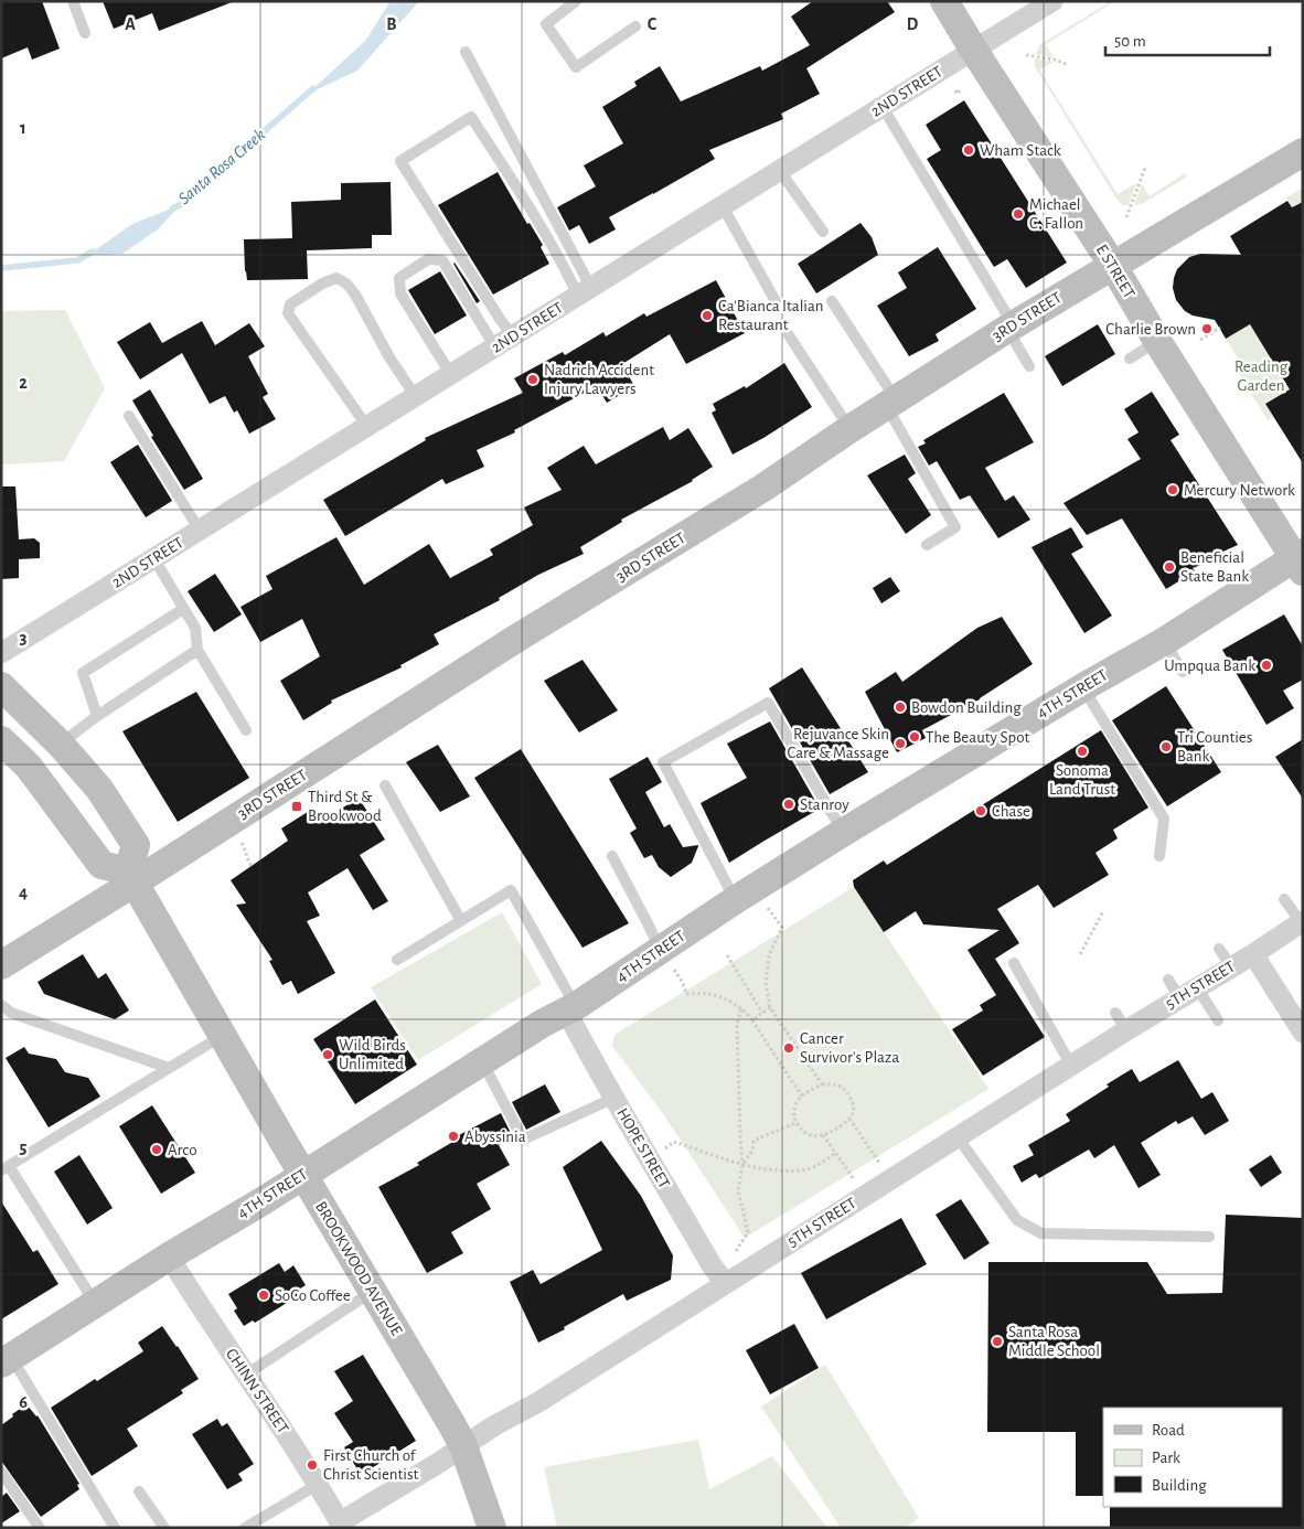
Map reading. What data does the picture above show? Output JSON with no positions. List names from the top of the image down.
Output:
{
  "streets": {
    "street": [
      "2ND STREET",
      "E STREET",
      "3RD STREET",
      "4TH STREET",
      "5TH STREET",
      "HOPE STREET",
      "BROOKWOOD AVENUE",
      "CHINN STREET"
    ]
  },
  "crossings": [
    ["2ND STREET", "E STREET"],
    ["E STREET", "3RD STREET"],
    ["E STREET", "4TH STREET"],
    ["3RD STREET", "BROOKWOOD AVENUE"],
    ["4TH STREET", "HOPE STREET"],
    ["4TH STREET", "BROOKWOOD AVENUE"],
    ["4TH STREET", "CHINN STREET"],
    ["5TH STREET", "HOPE STREET"],
    ["5TH STREET", "BROOKWOOD AVENUE"],
    ["5TH STREET", "CHINN STREET"]
  ],
  "water": ["Santa Rosa Creek"],
  "parks": ["Reading Garden"],
  "places": {
    "other": [
      "Wham Stack",
      "Michael C. Fallon",
      "Ca'Bianca Italian Restaurant",
      "Charlie Brown",
      "Nadrich Accident Injury Lawyers",
      "Mercury Network",
      "Beneficial State Bank",
      "Umpqua Bank",
      "Bowdon Building",
      "The Beauty Spot",
      "Rejuvance Skin Care & Massage",
      "Tri Counties Bank",
      "Sonoma Land Trust",
      "Stanroy",
      "Chase",
      "Cancer Survivor's Plaza",
      "Wild Birds Unlimited",
      "Abyssinia",
      "Arco",
      "SoCo Coffee",
      "Santa Rosa Middle School",
      "First Church of Christ Scientist"
    ],
    "transit": ["Third St & Brookwood"]
  },
  "legend": ["Road", "Park", "Building"],
  "scale_bar": "50 m",
  "grid": {
    "columns": [
      "A",
      "B",
      "C",
      "D"
    ],
    "rows": [
      "1",
      "2",
      "3",
      "4",
      "5",
      "6"
    ]
  }
}
